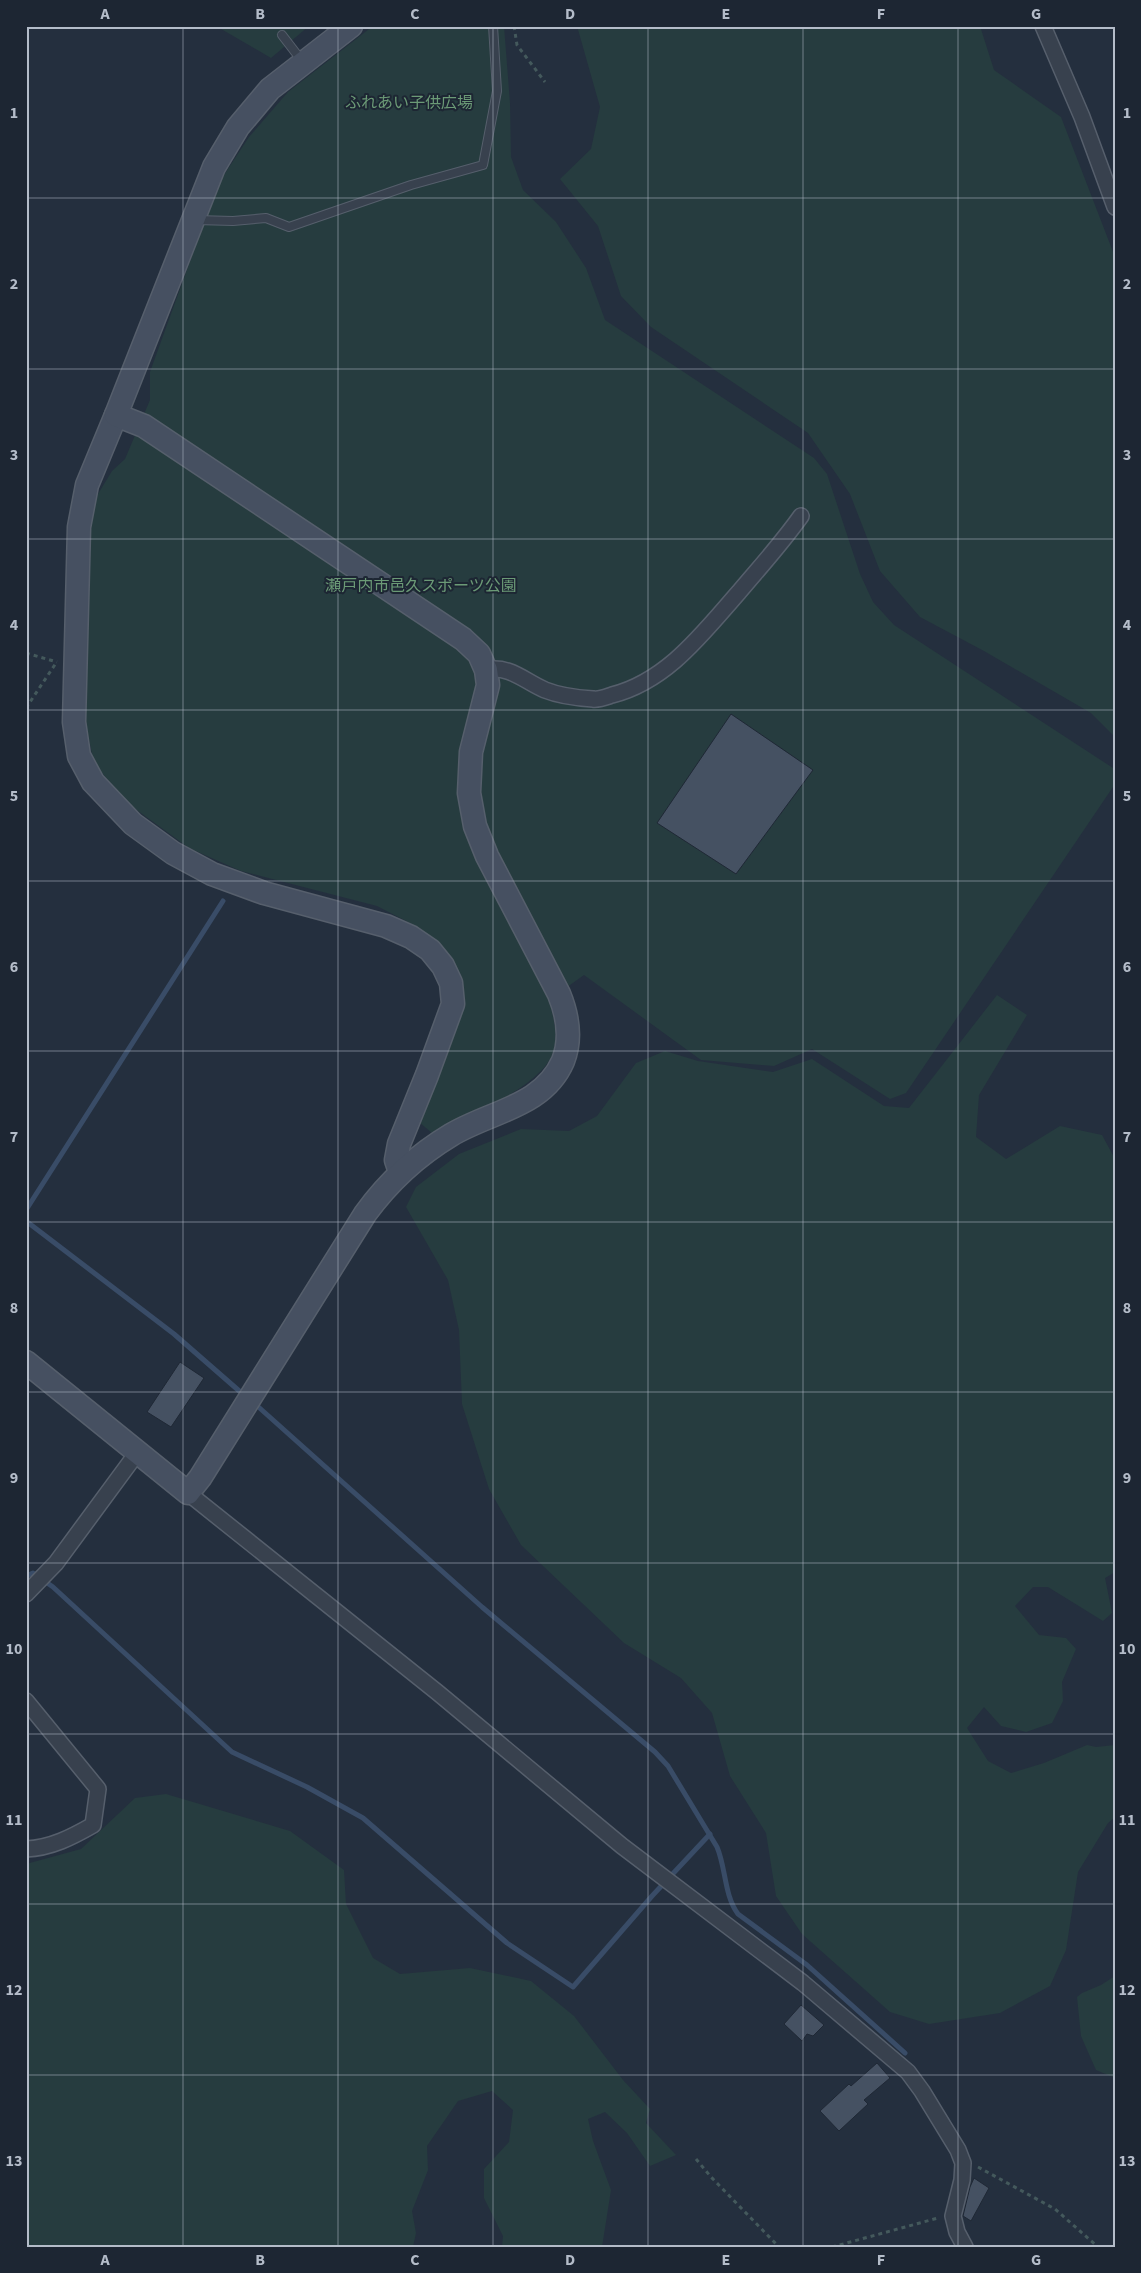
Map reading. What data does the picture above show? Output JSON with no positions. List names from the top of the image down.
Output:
{
  "parks": ["ふれあい子供広場", "瀬戸内市邑久スポーツ公園"],
  "grid": {
    "columns": [
      "A",
      "B",
      "C",
      "D",
      "E",
      "F",
      "G"
    ],
    "rows": [
      "1",
      "2",
      "3",
      "4",
      "5",
      "6",
      "7",
      "8",
      "9",
      "10",
      "11",
      "12",
      "13"
    ]
  }
}
